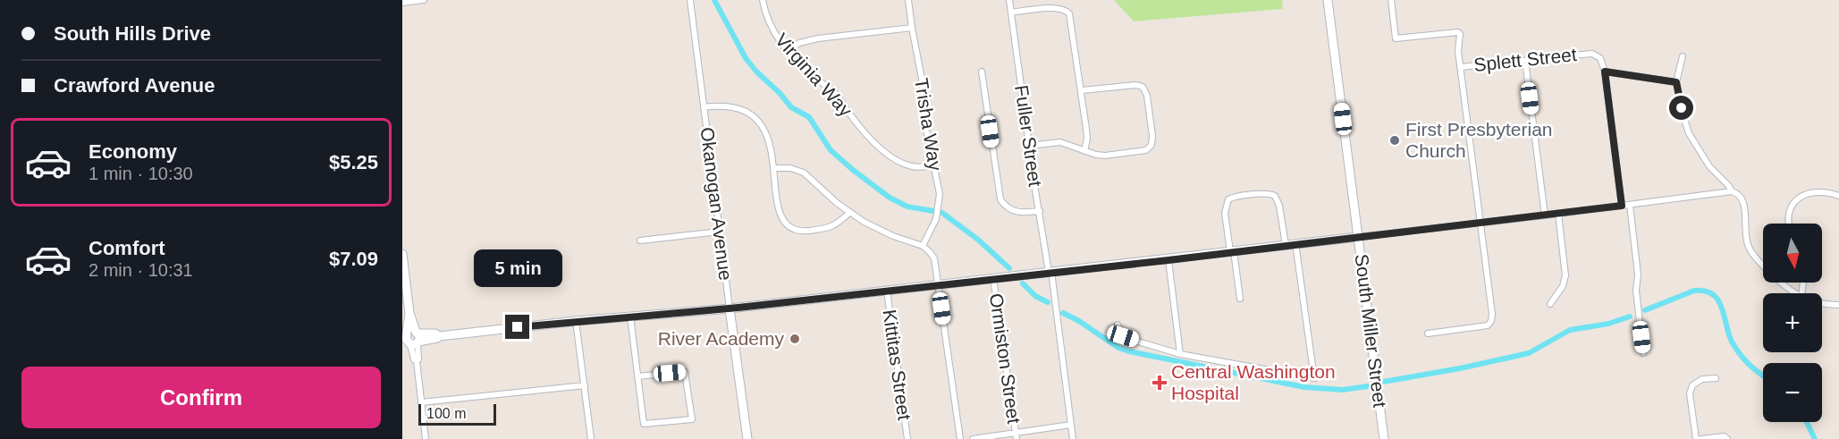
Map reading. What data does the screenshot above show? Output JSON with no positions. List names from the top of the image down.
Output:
{
  "streets": {
    "street": [
      "Splett Street",
      "Virginia Way",
      "Trisha Way",
      "Fuller Street",
      "Okanogan Avenue",
      "South Miller Street",
      "Ormiston Street",
      "Kittitas Street"
    ]
  },
  "crossings": [
    ["Virginia Way", "Trisha Way"]
  ],
  "places": {
    "other": ["First Presbyterian Church", "River Academy"],
    "health": ["Central Washington Hospital"]
  },
  "scale_bar": "100 m",
  "north": "bottom",
  "page": {
    "banner": ["South Hills Drive", "Crawford Avenue"],
    "list": [
      {
        "name": "Economy",
        "note": "1 min · 10:30",
        "value": "$5.25"
      },
      {
        "name": "Comfort",
        "note": "2 min · 10:31",
        "value": "$7.09"
      }
    ],
    "map_buttons": ["+", "−"],
    "bubble": "5 min",
    "buttons": "Confirm",
    "scale": "100 m"
  }
}
